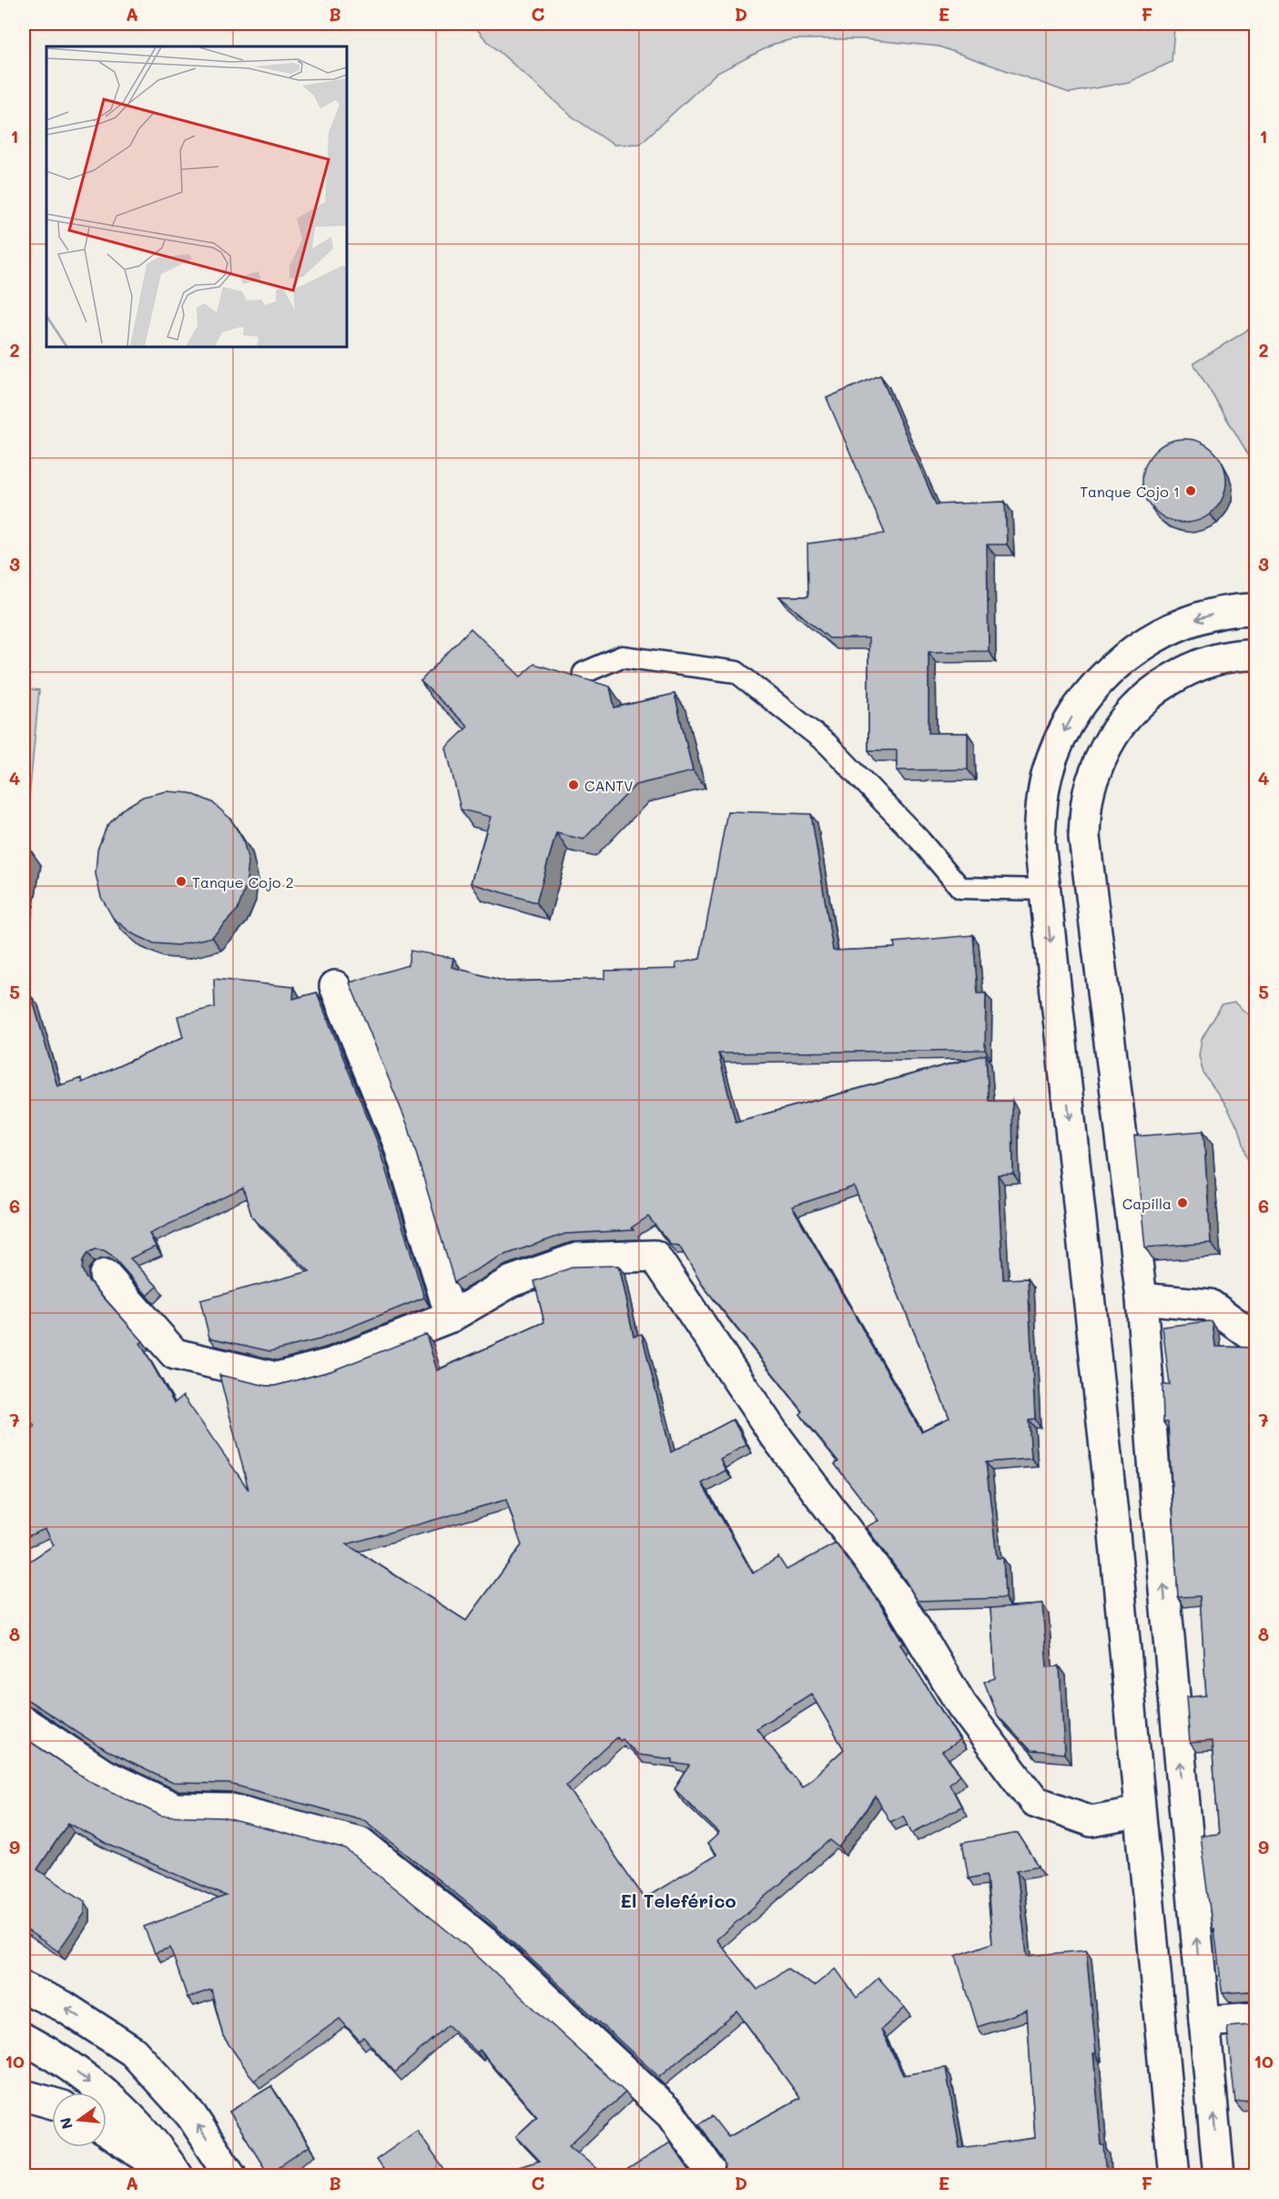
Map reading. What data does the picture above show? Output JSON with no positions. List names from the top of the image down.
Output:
{
  "districts": ["El Teleférico"],
  "places": [
    "Tanque Cojo 1",
    "CANTV",
    "Tanque Cojo 2",
    "Capilla"
  ],
  "north": "left",
  "grid": {
    "columns": [
      "A",
      "B",
      "C",
      "D",
      "E",
      "F"
    ],
    "rows": [
      "1",
      "2",
      "3",
      "4",
      "5",
      "6",
      "7",
      "8",
      "9",
      "10"
    ]
  }
}
